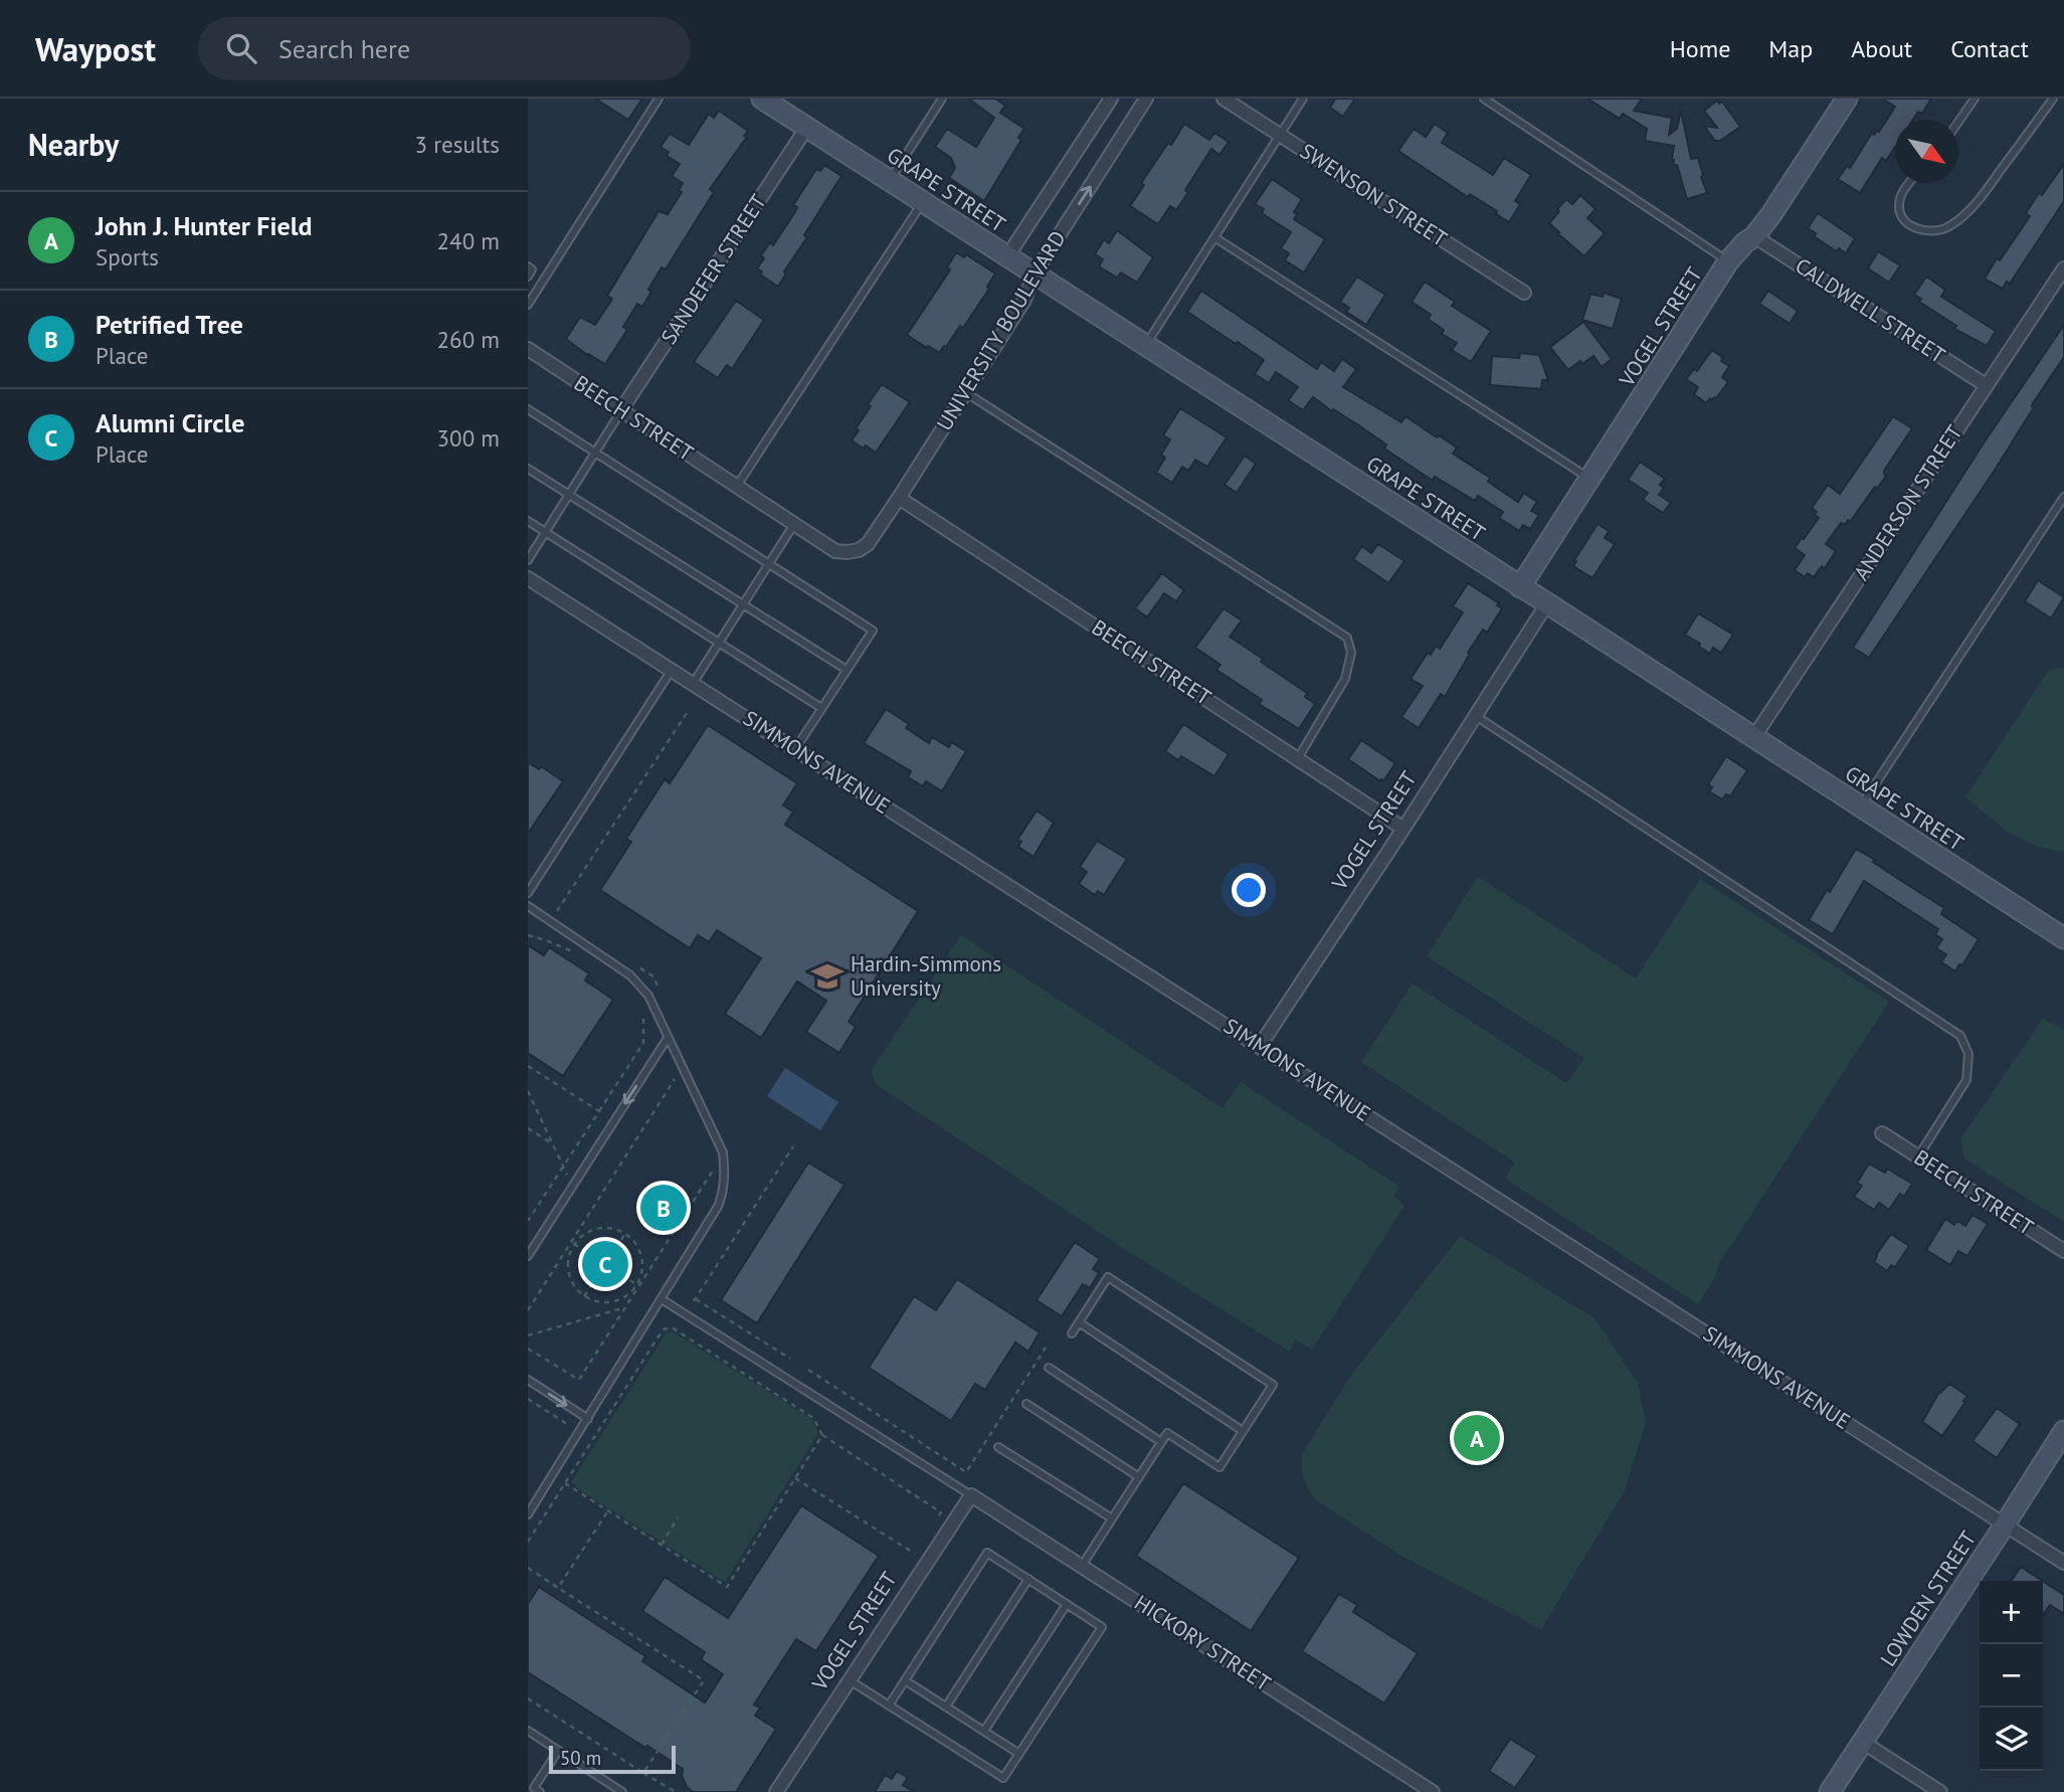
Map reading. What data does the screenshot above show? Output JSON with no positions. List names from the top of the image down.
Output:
{
  "streets": {
    "street": [
      "GRAPE STREET",
      "SWENSON STREET",
      "SANDEFER STREET",
      "CALDWELL STREET",
      "VOGEL STREET",
      "UNIVERSITY BOULEVARD",
      "BEECH STREET",
      "ANDERSON STREET",
      "SIMMONS AVENUE",
      "LOWDEN STREET",
      "HICKORY STREET"
    ]
  },
  "crossings": [
    ["GRAPE STREET", "SANDEFER STREET"],
    ["GRAPE STREET", "VOGEL STREET"],
    ["GRAPE STREET", "UNIVERSITY BOULEVARD"],
    ["GRAPE STREET", "ANDERSON STREET"],
    ["SANDEFER STREET", "BEECH STREET"],
    ["CALDWELL STREET", "VOGEL STREET"],
    ["CALDWELL STREET", "ANDERSON STREET"],
    ["VOGEL STREET", "BEECH STREET"],
    ["VOGEL STREET", "SIMMONS AVENUE"],
    ["VOGEL STREET", "HICKORY STREET"],
    ["UNIVERSITY BOULEVARD", "BEECH STREET"],
    ["SIMMONS AVENUE", "LOWDEN STREET"]
  ],
  "places": {
    "school or university": ["Hardin-Simmons University"]
  },
  "scale_bar": "50 m",
  "north": "bottom right",
  "page": {
    "header": "Waypost",
    "search": "Search here",
    "nav": [
      "Home",
      "Map",
      "About",
      "Contact"
    ],
    "heading": ["Nearby", "3 results"],
    "list": [
      {
        "mark": "A",
        "name": "John J. Hunter Field",
        "note": "Sports",
        "value": "240 m"
      },
      {
        "mark": "B",
        "name": "Petrified Tree",
        "note": "Place",
        "value": "260 m"
      },
      {
        "mark": "C",
        "name": "Alumni Circle",
        "note": "Place",
        "value": "300 m"
      }
    ],
    "pins": ["B", "C", "A"],
    "map_buttons": ["+", "−"],
    "scale": "50 m"
  }
}
